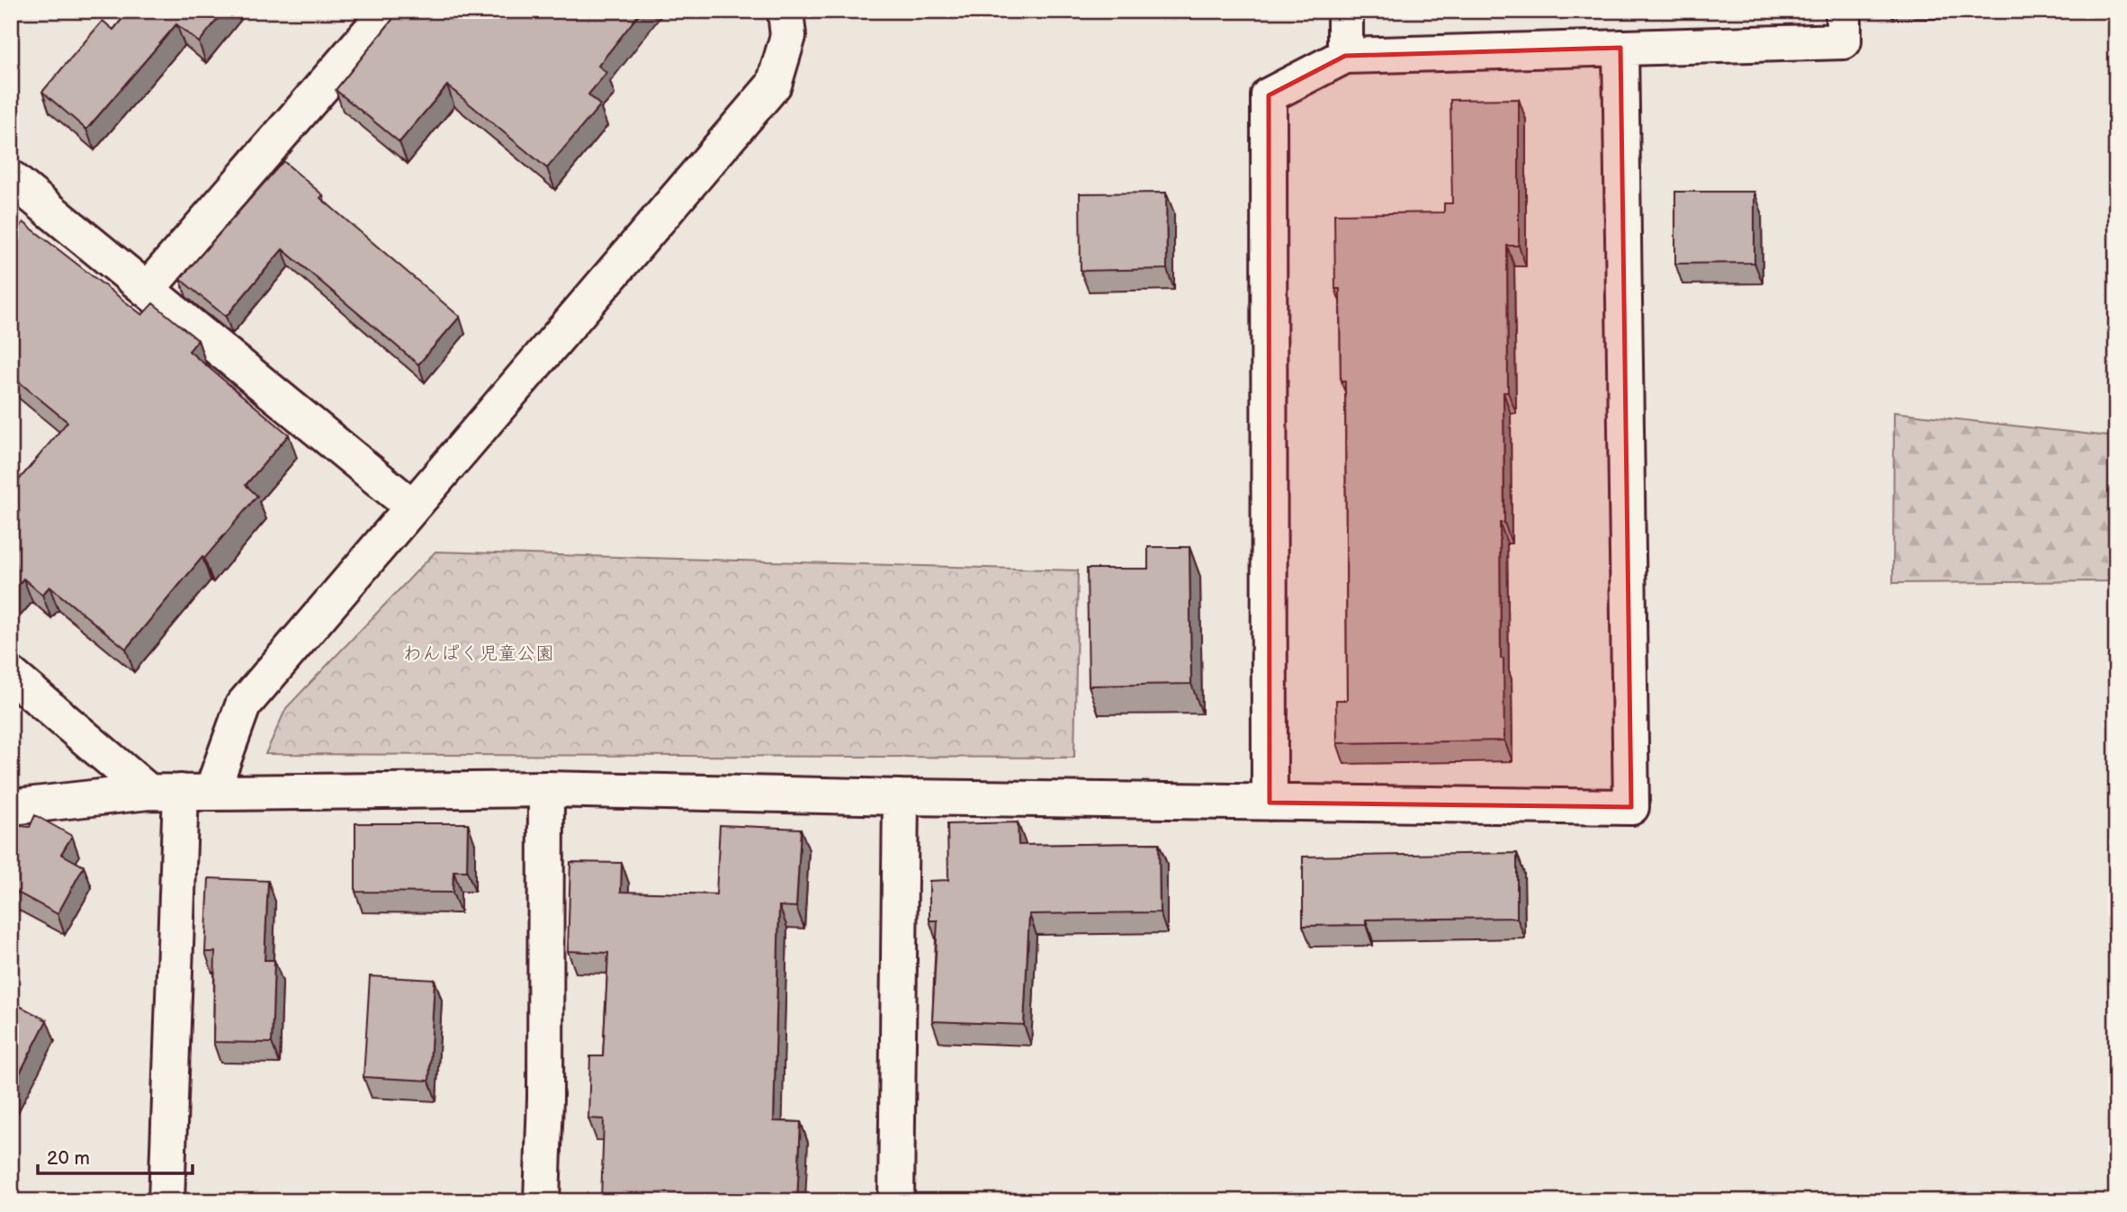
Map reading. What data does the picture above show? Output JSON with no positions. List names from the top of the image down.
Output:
{
  "parks": ["わんぱく児童公園"],
  "scale_bar": "20 m"
}
